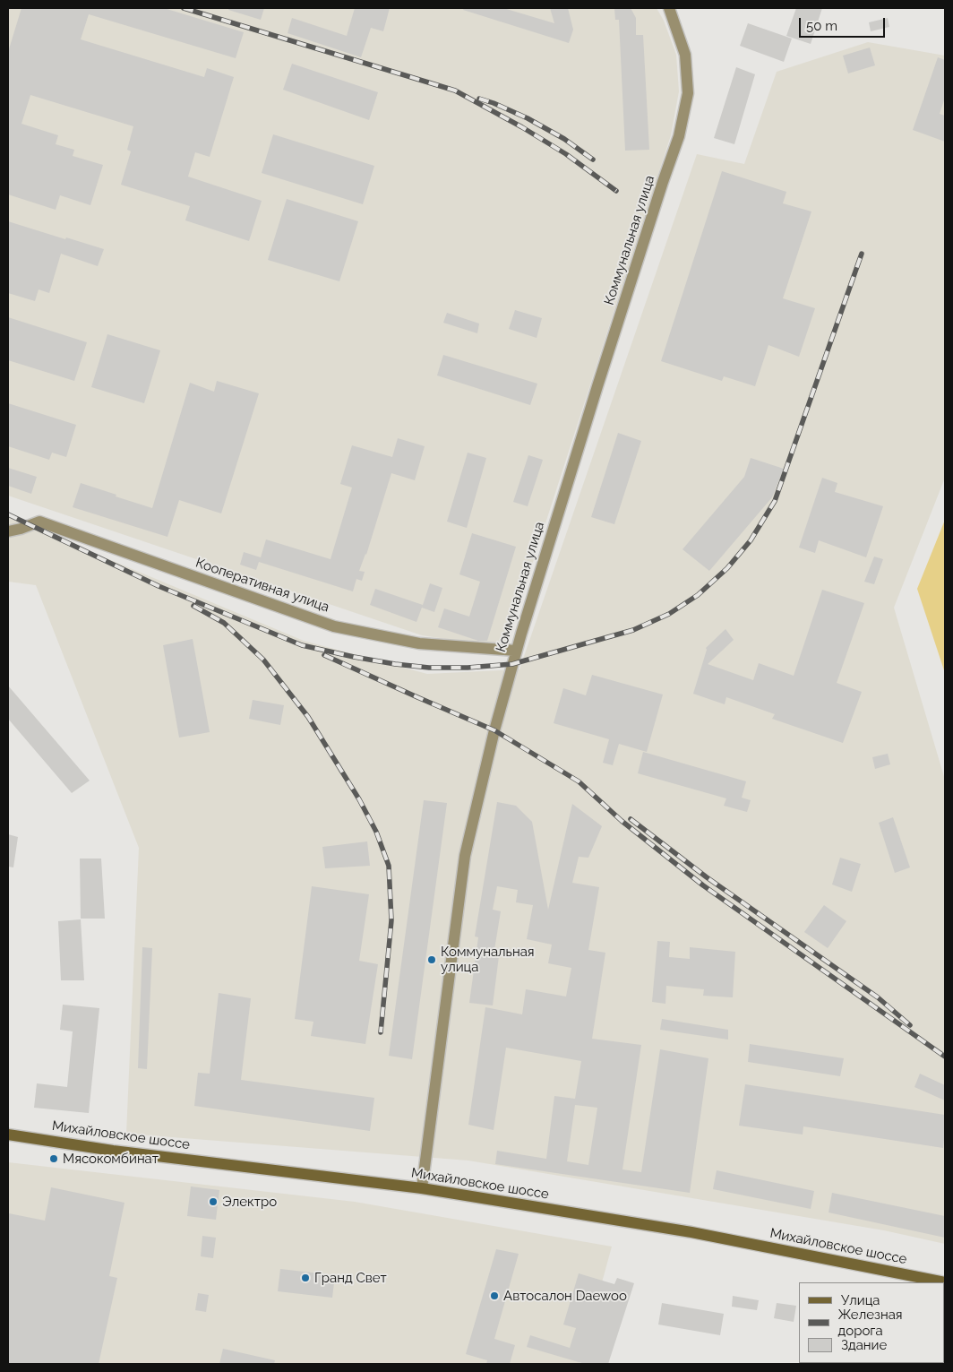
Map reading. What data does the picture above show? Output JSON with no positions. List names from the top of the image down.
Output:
{
  "streets": {
    "main road": ["Михайловское шоссе"],
    "street": ["Коммунальная улица", "Кооперативная улица"]
  },
  "crossings": [
    ["Коммунальная улица", "Кооперативная улица"],
    ["Коммунальная улица", "Михайловское шоссе"]
  ],
  "places": [
    "Коммунальная улица",
    "Мясокомбинат",
    "Электро",
    "Гранд Свет",
    "Автосалон Daewoo"
  ],
  "legend": ["Улица", "Железная дорога", "Здание"],
  "scale_bar": "50 m"
}
